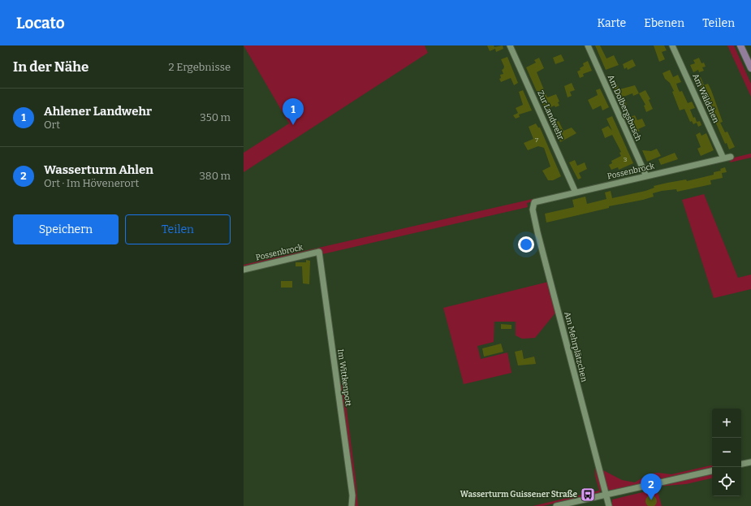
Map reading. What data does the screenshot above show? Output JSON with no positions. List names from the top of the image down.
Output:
{
  "streets": {
    "street": [
      "Am Wäldchen",
      "Am Dolbergsbusch",
      "Zur Landwehr",
      "Possenbrock",
      "Am Mehrplätzchen",
      "Im Wittkenpott"
    ]
  },
  "crossings": [
    ["Am Wäldchen", "Possenbrock"],
    ["Am Dolbergsbusch", "Possenbrock"],
    ["Zur Landwehr", "Possenbrock"],
    ["Possenbrock", "Am Mehrplätzchen"],
    ["Possenbrock", "Im Wittkenpott"]
  ],
  "places": {
    "bus stop": ["Wasserturm Guissener Straße"]
  },
  "house_numbers": ["7", "3"],
  "page": {
    "header": "Locato",
    "nav": ["Karte", "Ebenen", "Teilen"],
    "heading": ["In der Nähe", "2 Ergebnisse"],
    "list": [
      {
        "mark": "1",
        "name": "Ahlener Landwehr",
        "note": "Ort",
        "value": "350 m"
      },
      {
        "mark": "2",
        "name": "Wasserturm Ahlen",
        "note": "Ort · Im Hövenerort",
        "value": "380 m"
      }
    ],
    "pins": ["1", "2"],
    "buttons": ["Speichern", "Teilen"],
    "map_buttons": ["+", "−"]
  }
}
